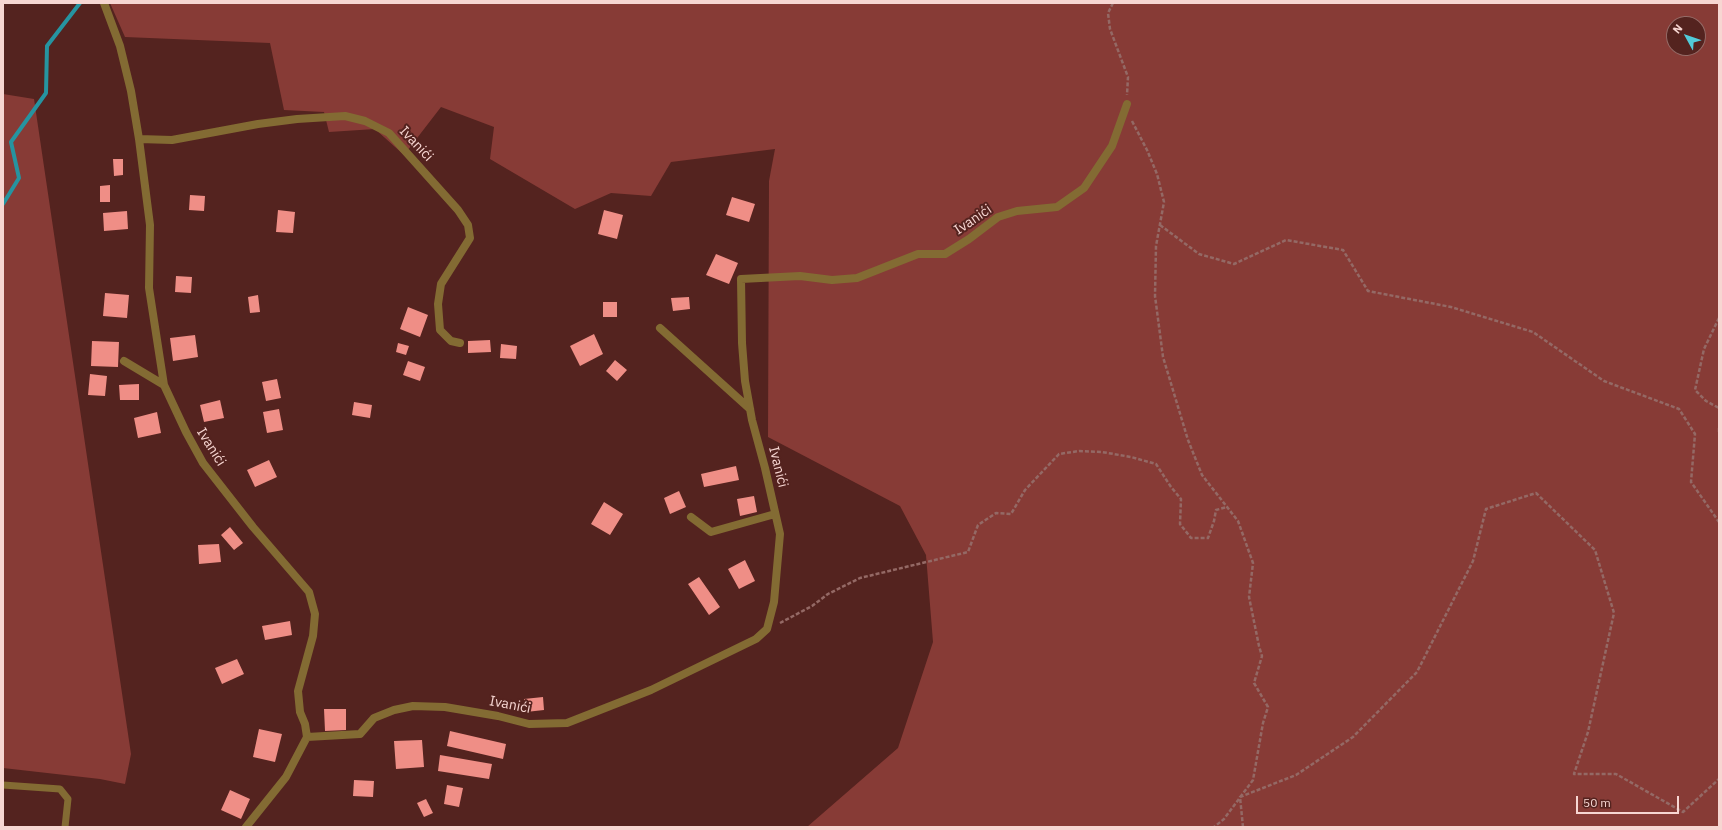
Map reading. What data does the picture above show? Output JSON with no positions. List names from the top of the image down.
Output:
{
  "streets": {
    "street": ["Ivanići"]
  },
  "scale_bar": "50 m",
  "north": "top left"
}
